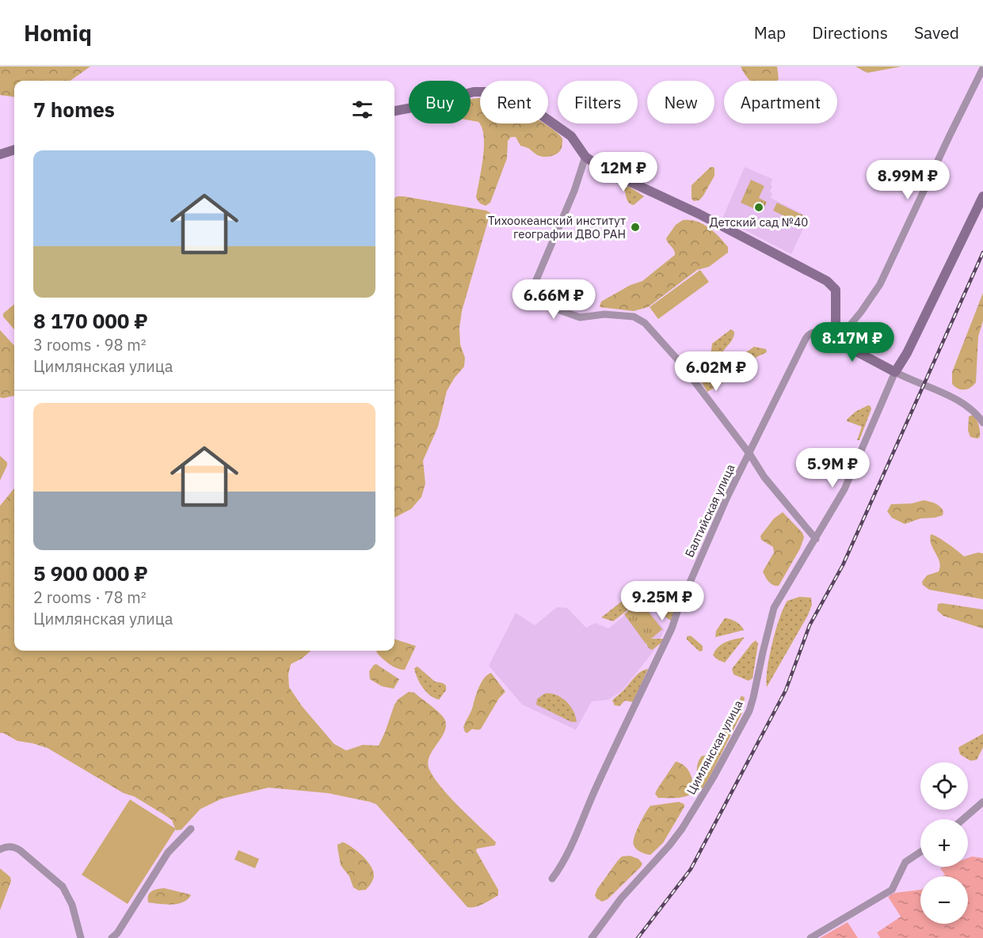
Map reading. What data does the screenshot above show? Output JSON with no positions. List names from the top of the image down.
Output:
{
  "streets": {
    "street": ["Балтийская улица", "Цимлянская улица"]
  },
  "places": ["Детский сад №40", "Тихоокеанский институт географии ДВО РАН"],
  "page": {
    "header": "Homiq",
    "nav": ["Map", "Directions", "Saved"],
    "chip": [
      "Buy",
      "Rent",
      "Filters",
      "New",
      "Apartment"
    ],
    "heading": "7 homes",
    "list": [
      {
        "name": "8 170 000 ₽",
        "note": "3 rooms · 98 m² · Цимлянская улица"
      },
      {
        "name": "5 900 000 ₽",
        "note": "2 rooms · 78 m² · Цимлянская улица"
      }
    ],
    "price": [
      "12M ₽",
      "8.99M ₽",
      "6.66M ₽",
      "8.17M ₽",
      "6.02M ₽",
      "5.9M ₽",
      "9.25M ₽"
    ],
    "map_buttons": ["+", "−"]
  }
}
